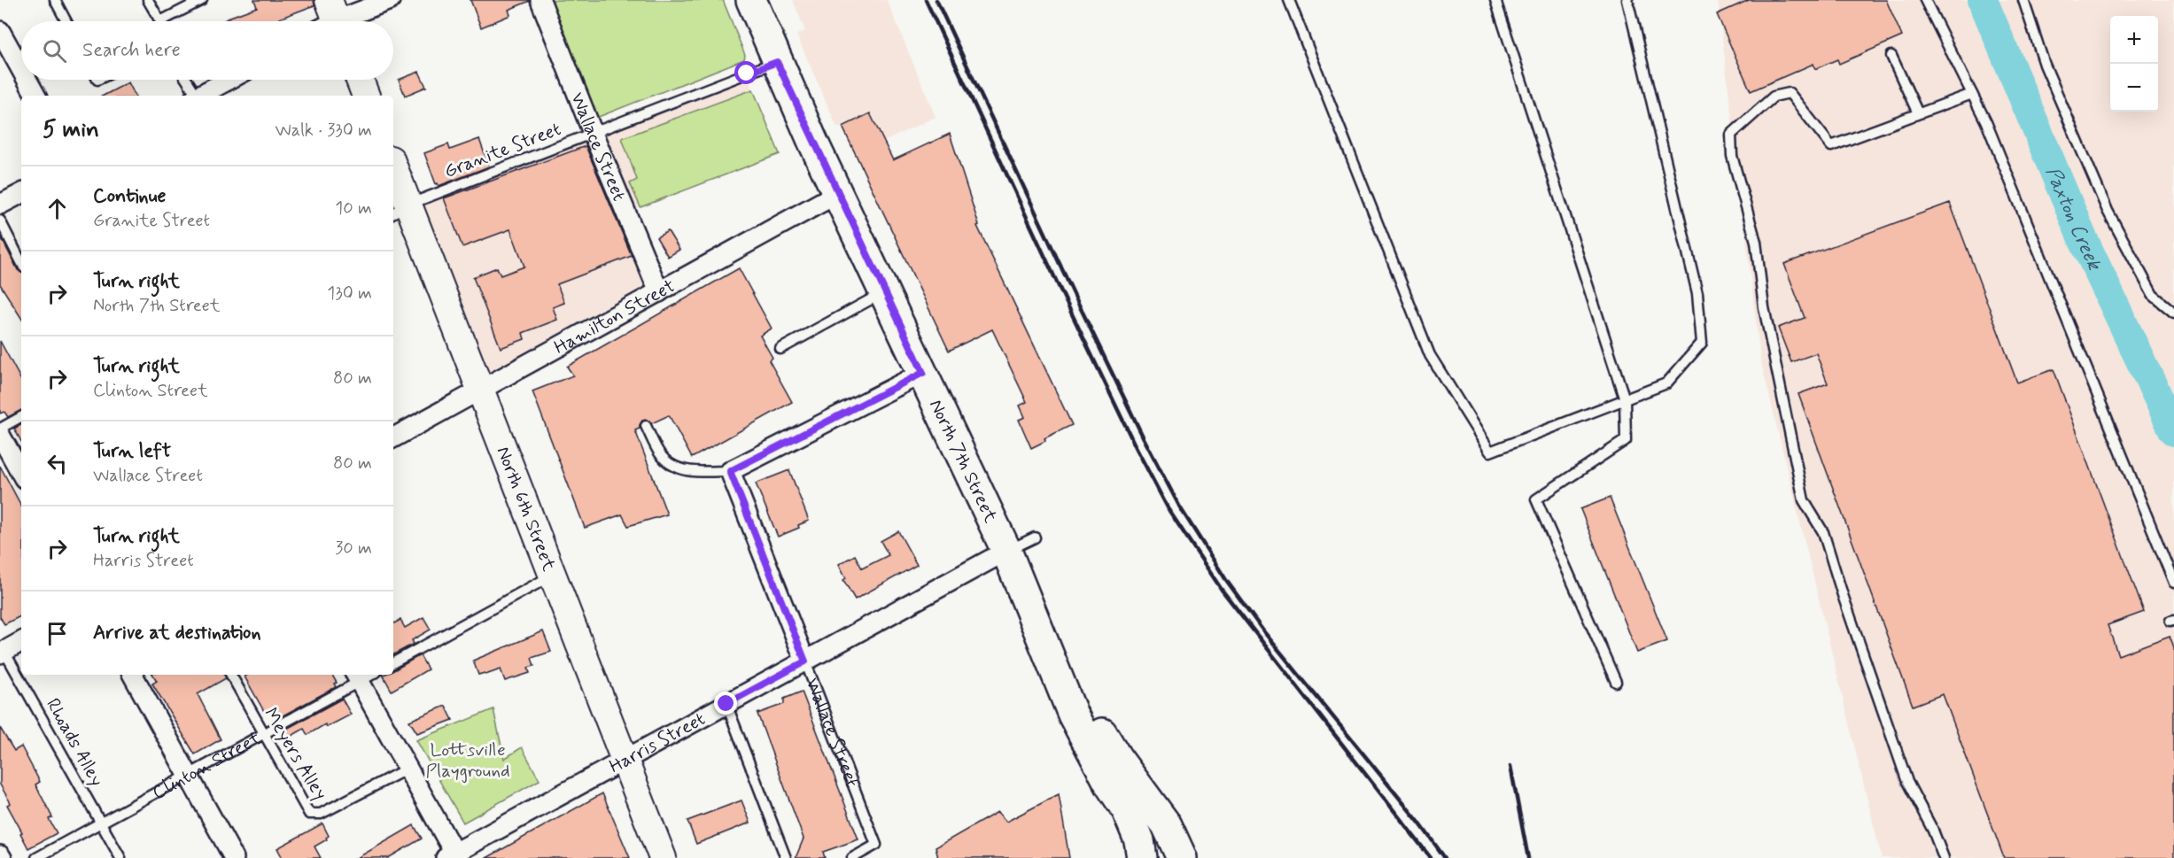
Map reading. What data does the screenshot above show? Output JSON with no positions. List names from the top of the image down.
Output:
{
  "streets": {
    "main road": ["North 7th Street", "North 6th Street"],
    "street": ["Wallace Street", "Hamilton Street", "Harris Street"],
    "lane": [
      "Granite Street",
      "Rhoads Alley",
      "Meyers Alley",
      "Clinton Street"
    ]
  },
  "crossings": [
    ["Wallace Street", "Granite Street"],
    ["Wallace Street", "Hamilton Street"],
    ["Wallace Street", "Harris Street"],
    ["Granite Street", "North 7th Street"],
    ["Granite Street", "North 6th Street"],
    ["Hamilton Street", "North 7th Street"],
    ["Hamilton Street", "North 6th Street"],
    ["North 7th Street", "Harris Street"],
    ["North 6th Street", "Harris Street"],
    ["Rhoads Alley", "Clinton Street"],
    ["Meyers Alley", "Clinton Street"]
  ],
  "water": ["Paxton Creek"],
  "parks": ["Lottsville Playground"],
  "page": {
    "map_buttons": ["+", "−"],
    "search": "Search here",
    "heading": ["5 min", "Walk · 330 m"],
    "list": [
      ["Continue", "Granite Street", "10 m"],
      ["Turn right", "North 7th Street", "130 m"],
      ["Turn right", "Clinton Street", "80 m"],
      ["Turn left", "Wallace Street", "80 m"],
      ["Turn right", "Harris Street", "30 m"],
      "Arrive at destination"
    ]
  }
}
